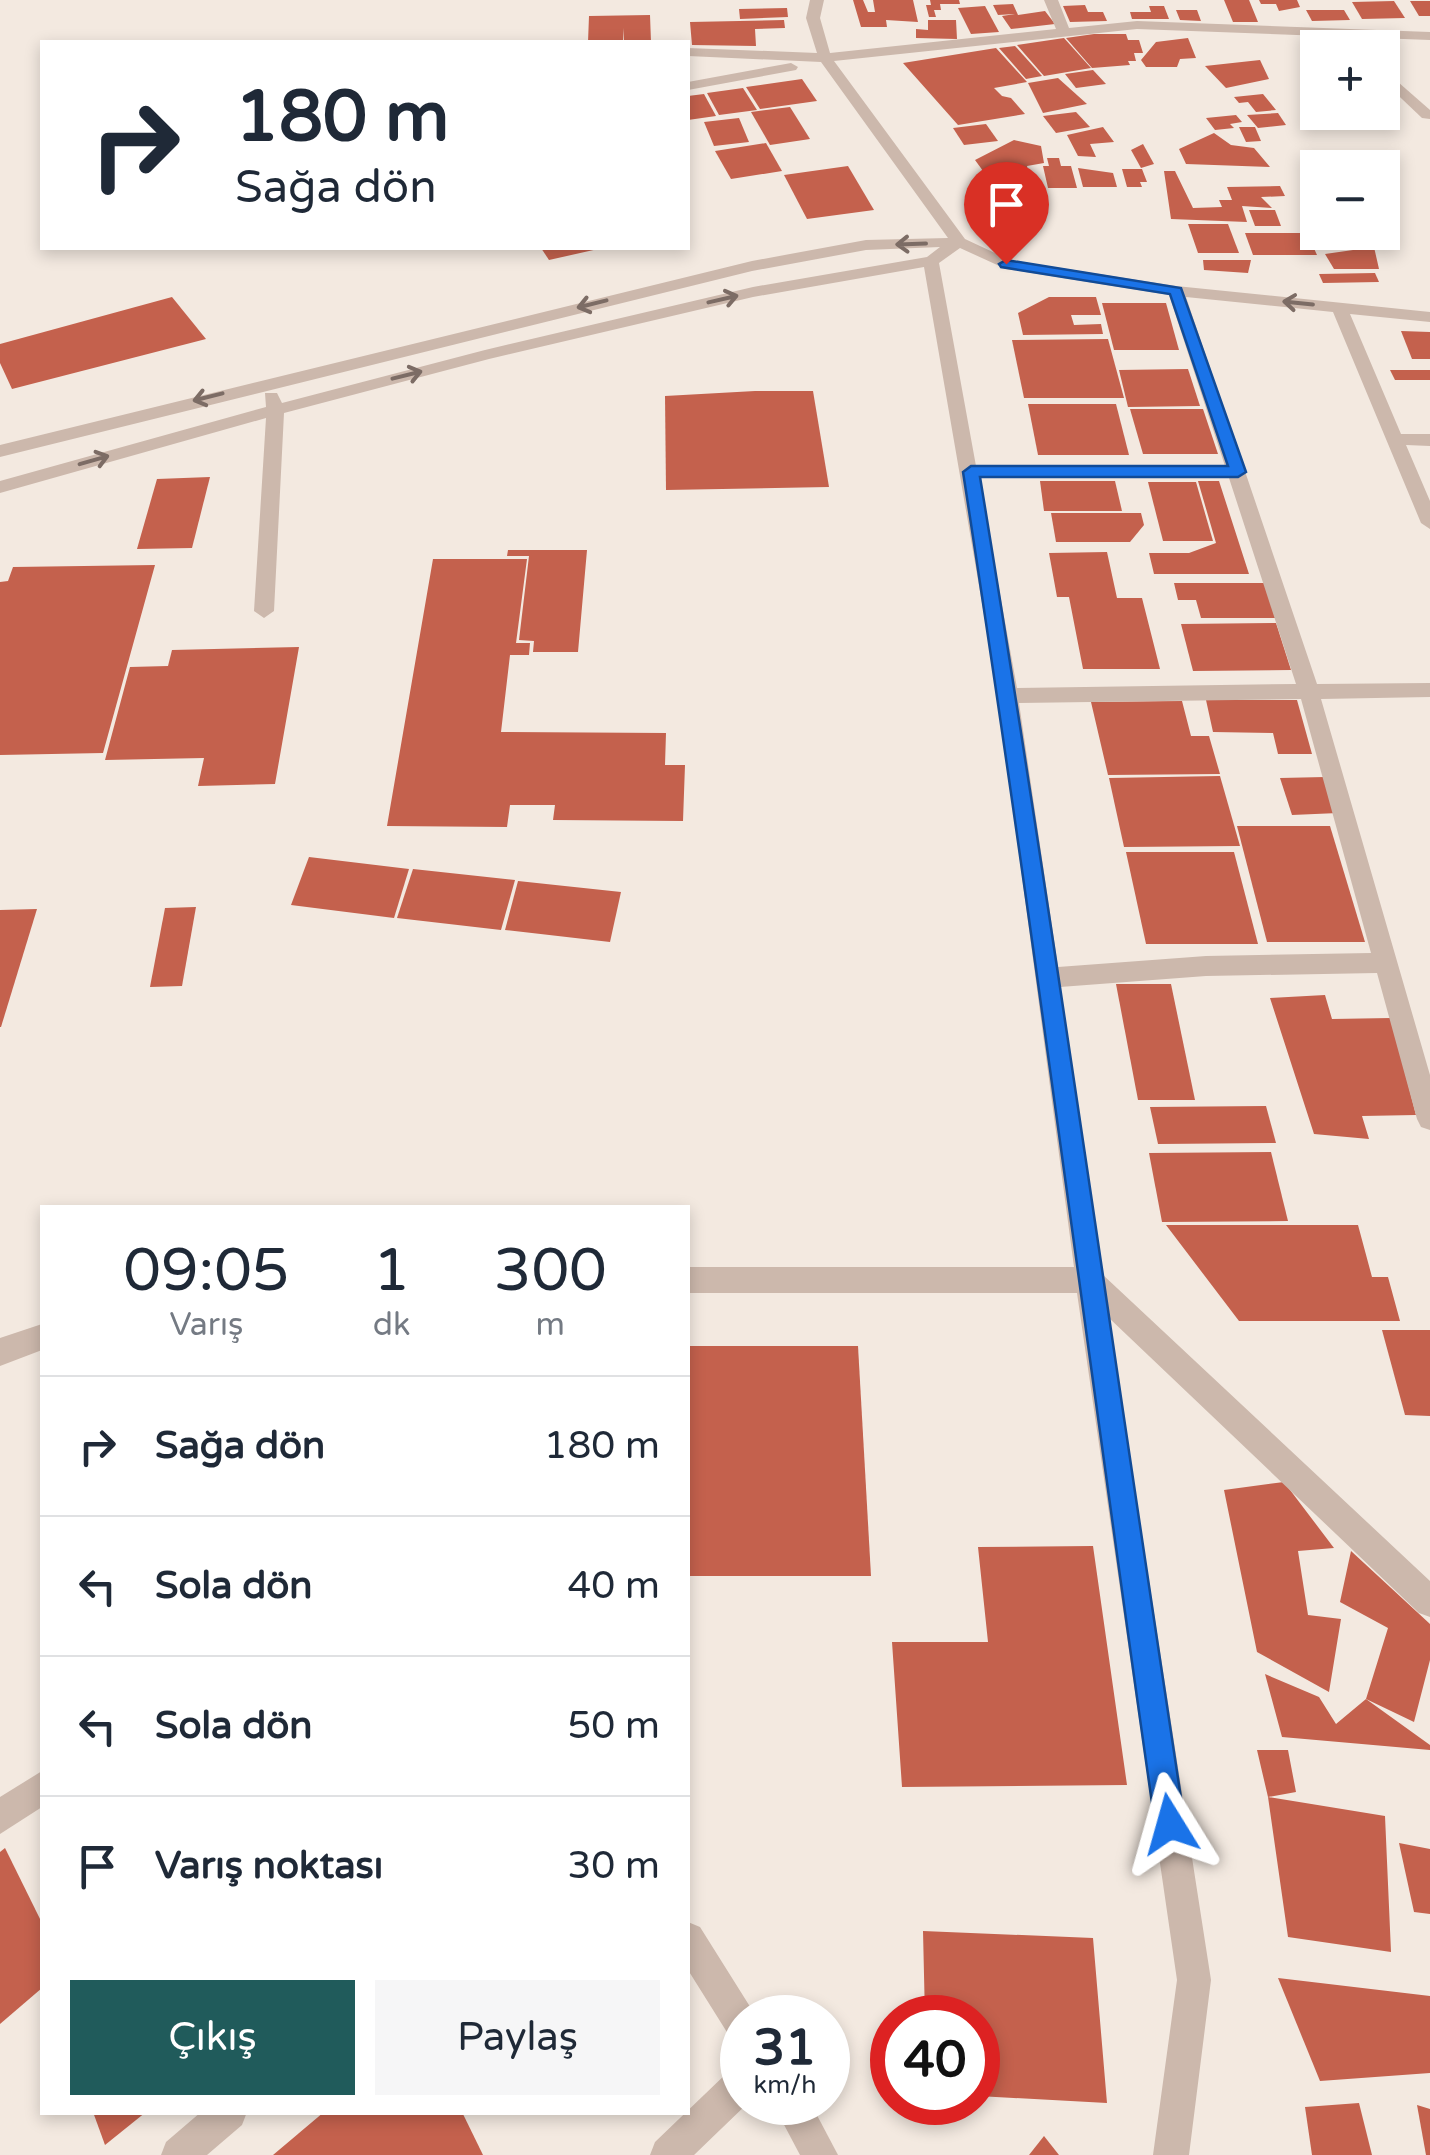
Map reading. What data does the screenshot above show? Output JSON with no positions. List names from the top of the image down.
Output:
{
  "page": {
    "map_buttons": ["+", "−"],
    "turn": ["180 m", "Sağa dön"],
    "eta": [
      "09:05",
      "Varış",
      "1",
      "dk",
      "300",
      "m"
    ],
    "list": [
      {
        "name": "Sağa dön",
        "value": "180 m"
      },
      {
        "name": "Sola dön",
        "value": "40 m"
      },
      {
        "name": "Sola dön",
        "value": "50 m"
      },
      {
        "name": "Varış noktası",
        "value": "30 m"
      }
    ],
    "buttons": ["Çıkış", "Paylaş"],
    "speed": "31 km/h",
    "limit": "40"
  }
}
